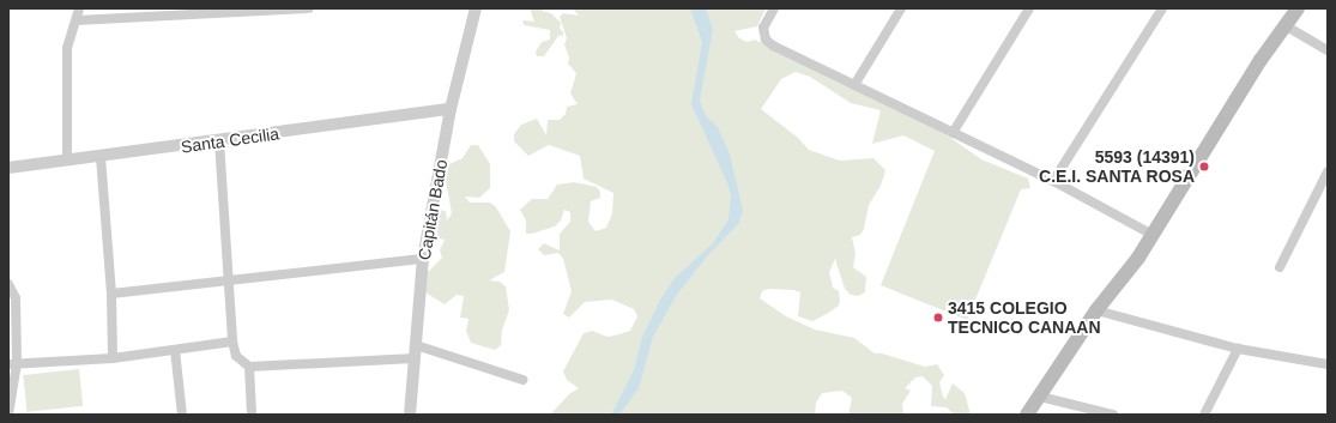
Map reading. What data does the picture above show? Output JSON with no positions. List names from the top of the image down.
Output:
{
  "streets": {
    "street": ["Santa Cecilia", "Capitán Bado"]
  },
  "crossings": [
    ["Santa Cecilia", "Capitán Bado"]
  ],
  "places": ["5593 (14391) C.E.I. SANTA ROSA", "3415 COLEGIO TECNICO CANAAN"]
}
